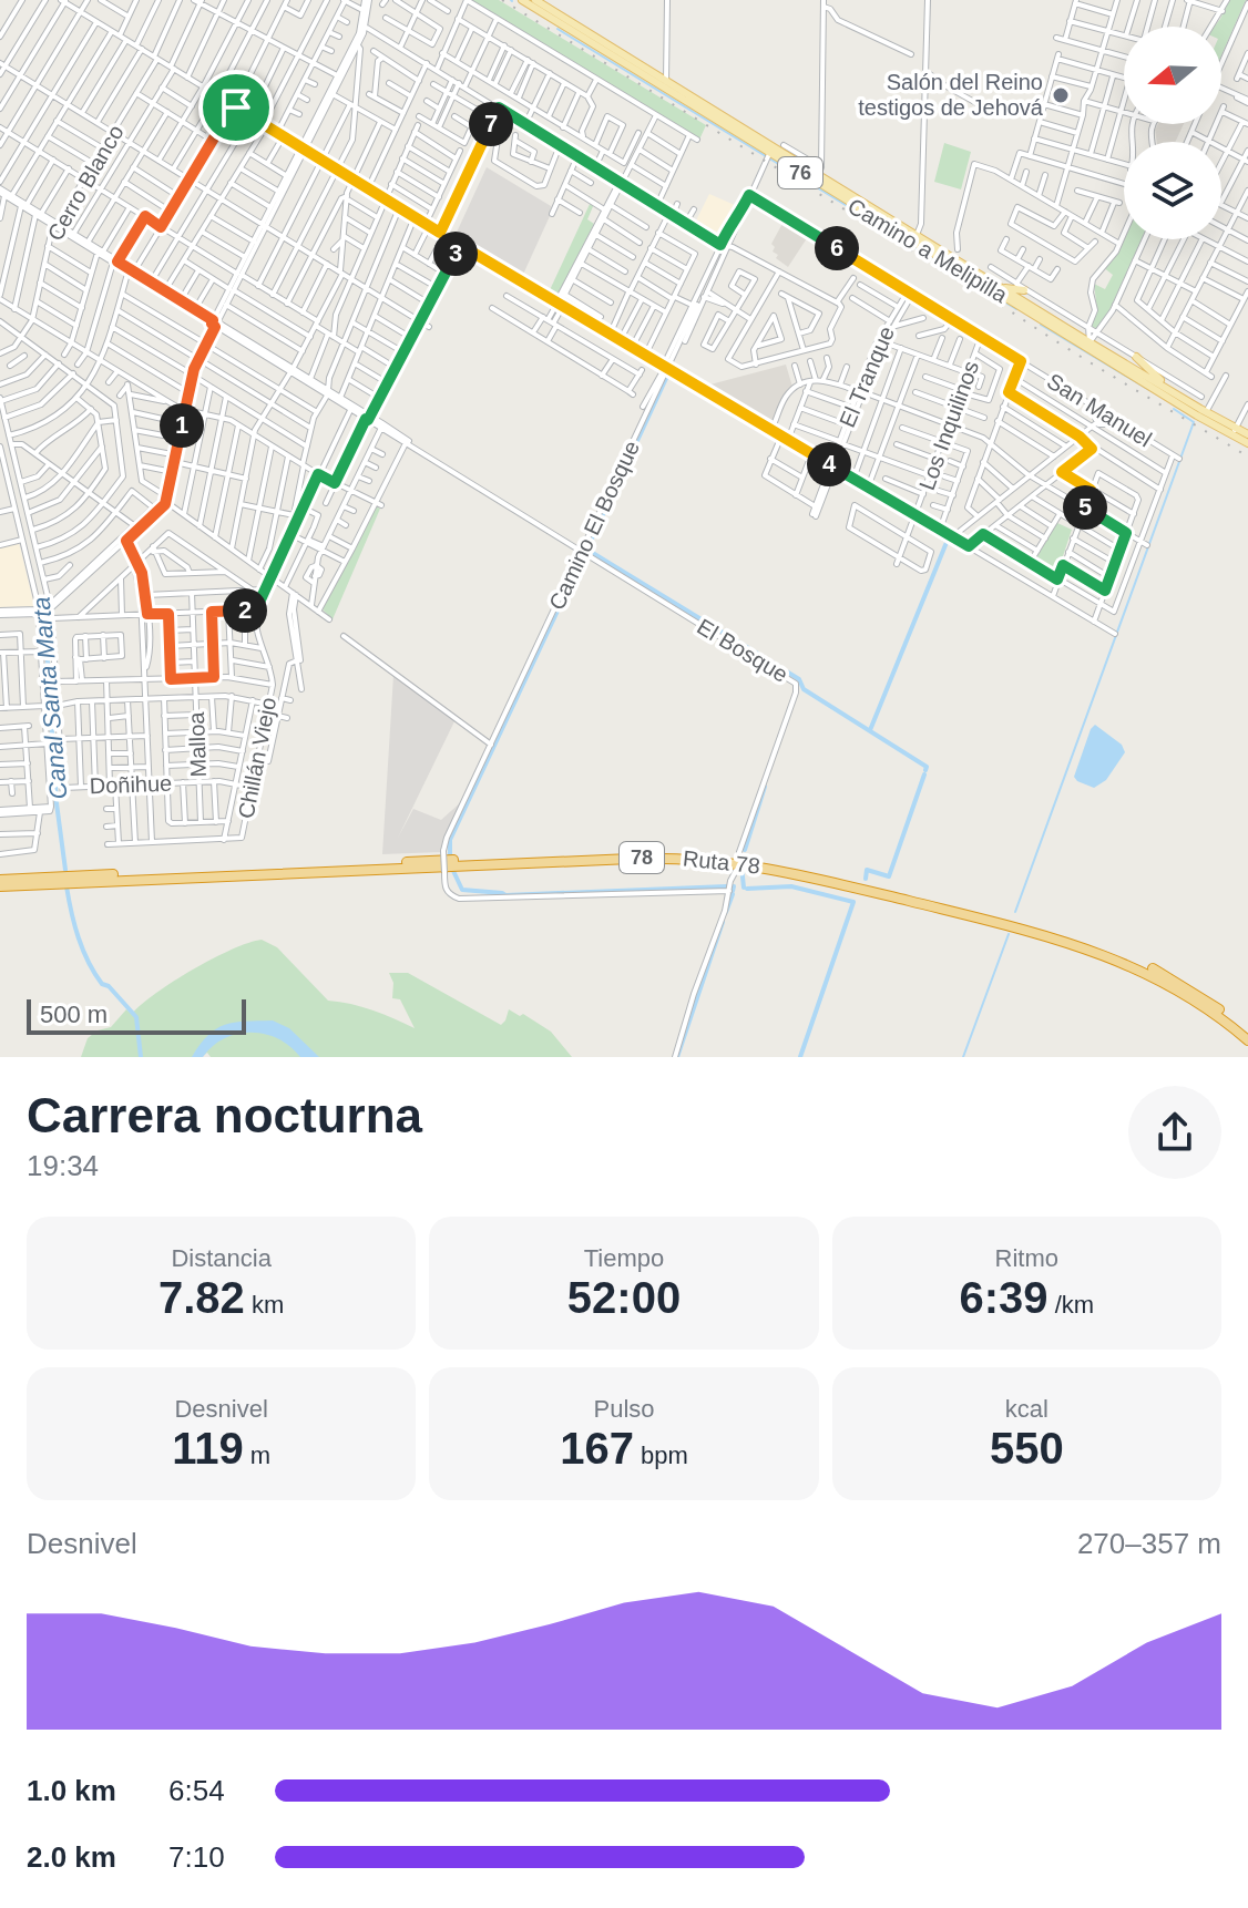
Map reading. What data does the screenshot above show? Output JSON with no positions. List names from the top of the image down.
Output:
{
  "streets": {
    "highway": ["78", "Ruta 78"],
    "main road": ["76", "Camino a Melipilla"],
    "street": [
      "Cerro Blanco",
      "El Tranque",
      "San Manuel",
      "Los Inquilinos",
      "Camino El Bosque",
      "El Bosque",
      "Malloa",
      "Chillán Viejo",
      "Doñihue"
    ]
  },
  "crossings": [
    ["76", "Camino a Melipilla"],
    ["Camino a Melipilla", "Camino El Bosque"],
    ["El Tranque", "San Manuel"],
    ["San Manuel", "Los Inquilinos"],
    ["San Manuel", "Camino El Bosque"],
    ["Camino El Bosque", "El Bosque"],
    ["Malloa", "Doñihue"],
    ["Chillán Viejo", "Doñihue"]
  ],
  "water": ["Canal Santa Marta"],
  "places": ["Salón del Reino testigos de Jehová"],
  "scale_bar": "500 m",
  "north": "left",
  "page": {
    "pins": [
      "7",
      "6",
      "3",
      "1",
      "4",
      "5",
      "2"
    ],
    "scale": "500 m",
    "heading": ["Carrera nocturna", "19:34"],
    "stats": [
      ["Distancia", "7.82 km"],
      ["Tiempo", "52:00"],
      ["Ritmo", "6:39 /km"],
      ["Desnivel", "119 m"],
      ["Pulso", "167 bpm"],
      ["kcal", "550"]
    ],
    "chart": ["Desnivel", "270–357 m"],
    "list": [
      {
        "name": "1.0 km",
        "note": "6:54"
      },
      {
        "name": "2.0 km",
        "note": "7:10"
      }
    ]
  }
}
